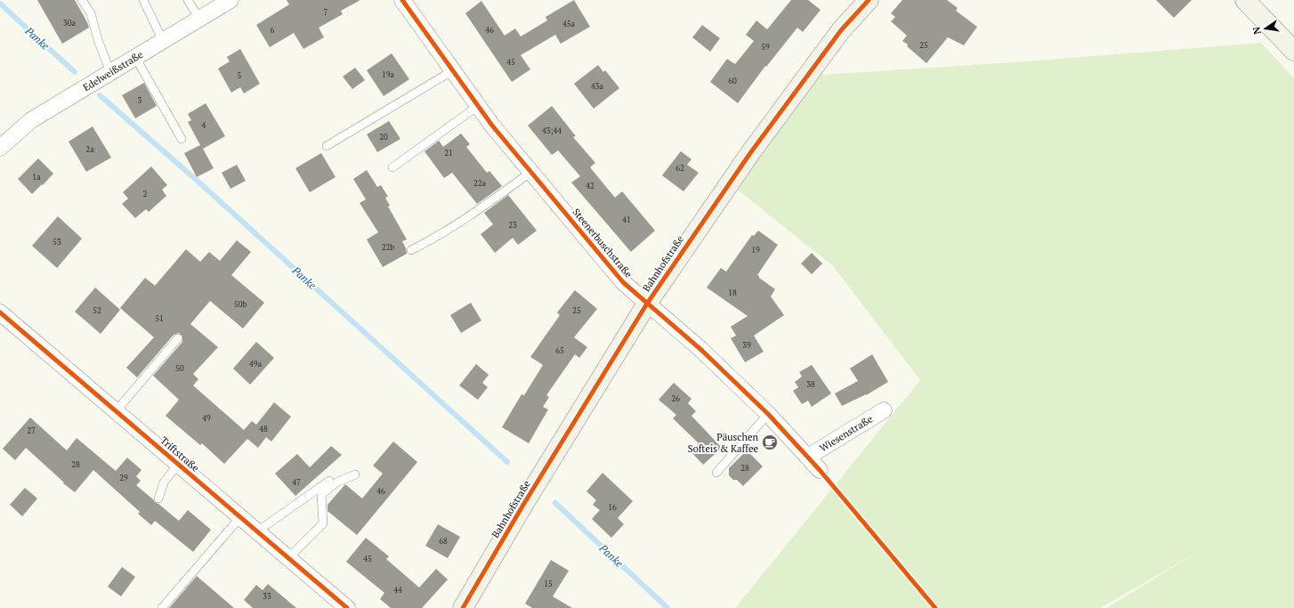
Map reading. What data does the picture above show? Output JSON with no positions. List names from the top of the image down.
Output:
{
  "streets": {
    "street": [
      "Edelweißstraße",
      "Steenerbuschstraße",
      "Bahnhofstraße",
      "Wiesenstraße",
      "Triftstraße"
    ]
  },
  "crossings": [
    ["Steenerbuschstraße", "Bahnhofstraße"],
    ["Steenerbuschstraße", "Wiesenstraße"]
  ],
  "water": ["Panke"],
  "places": {
    "cafe": ["Päuschen Softeis & Kaffee"]
  },
  "house_numbers": [
    "7",
    "30a",
    "45a",
    "6",
    "46",
    "25",
    "59",
    "45",
    "19a",
    "5",
    "60",
    "43a",
    "3",
    "4",
    "43;44",
    "20",
    "2a",
    "21",
    "62",
    "1a",
    "22a",
    "42",
    "2",
    "41",
    "23",
    "53",
    "22b",
    "19",
    "18",
    "50b",
    "52",
    "25",
    "51",
    "39",
    "65",
    "49a",
    "50",
    "38",
    "26",
    "49",
    "48",
    "27",
    "28",
    "28",
    "29",
    "47",
    "46",
    "16",
    "68",
    "45",
    "15",
    "44",
    "33"
  ],
  "north": "left"
}
